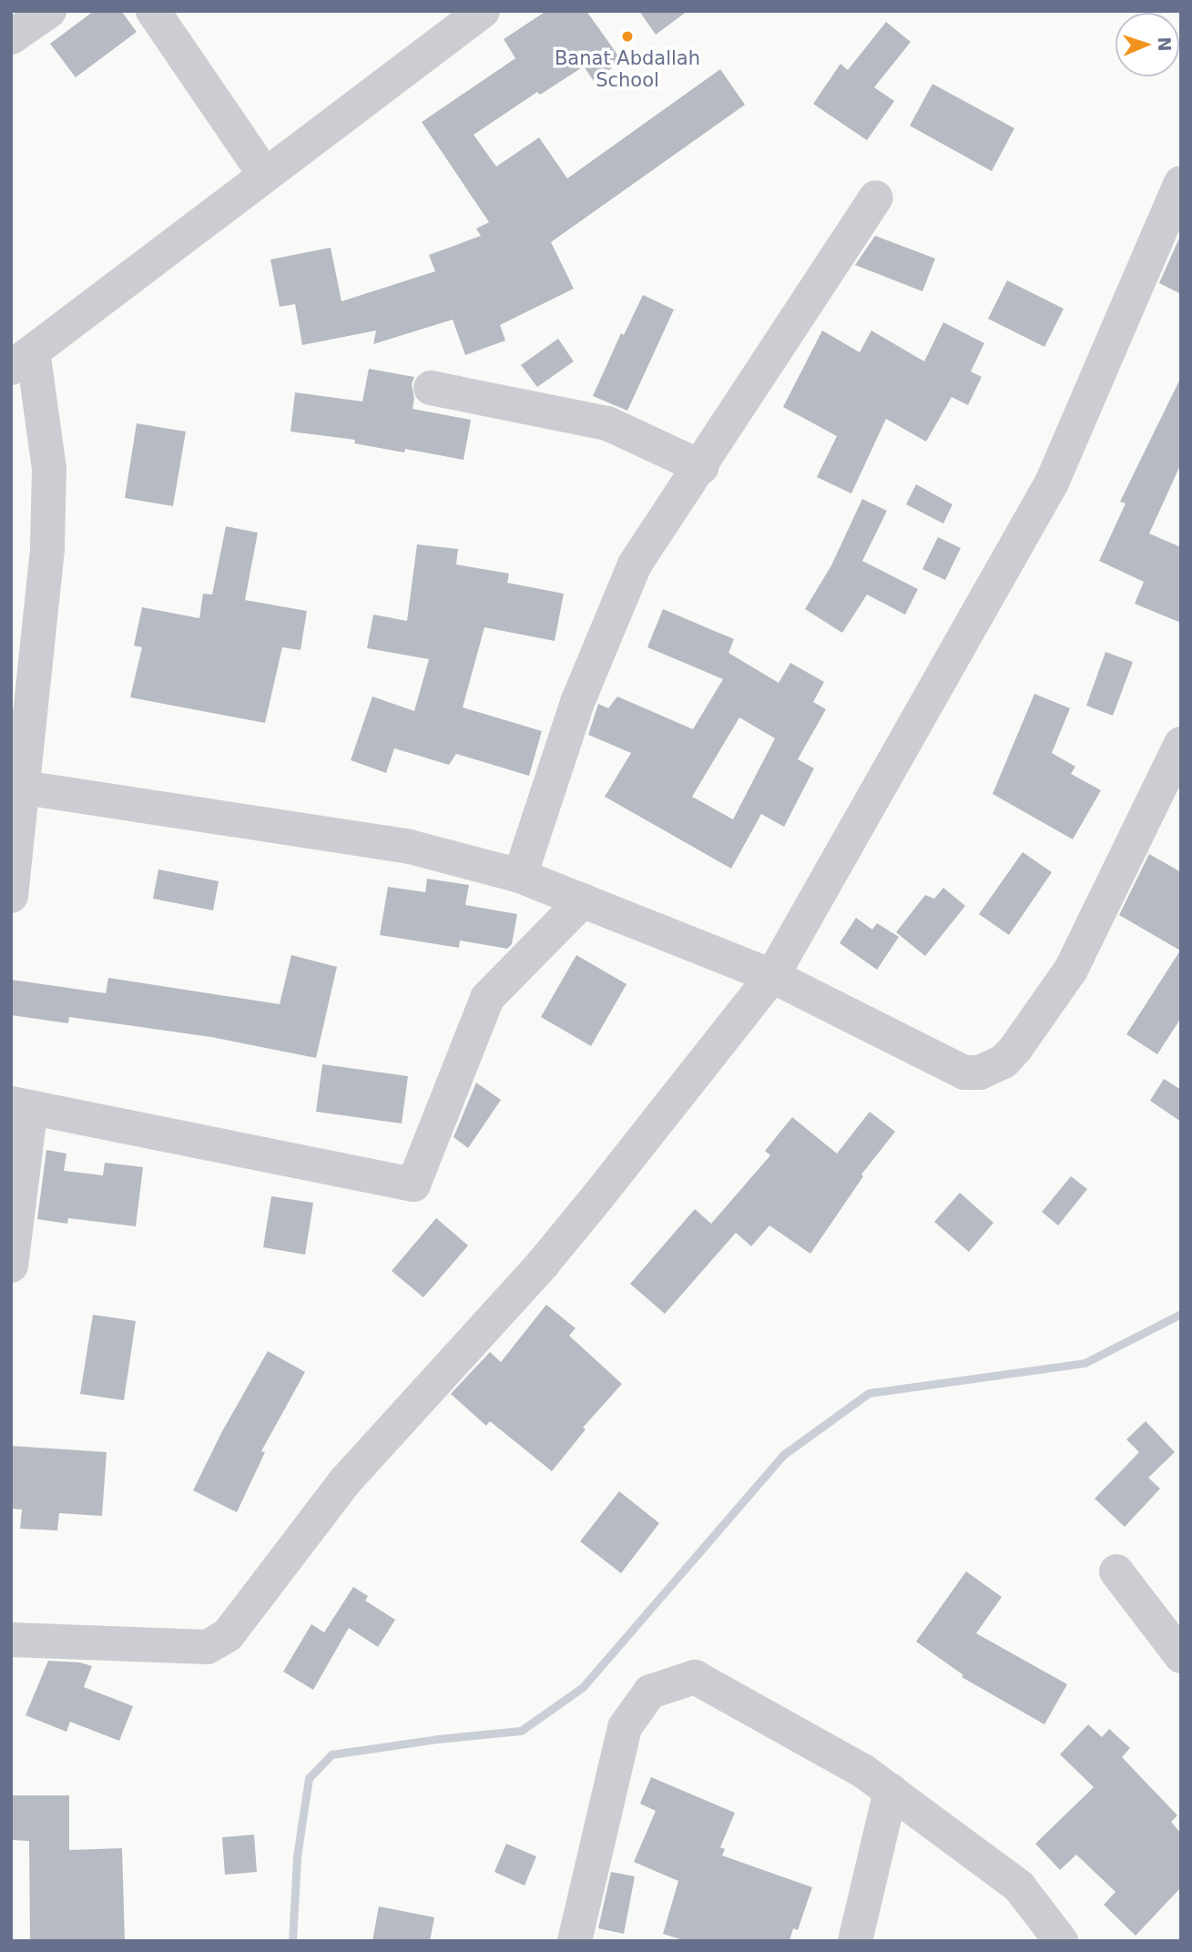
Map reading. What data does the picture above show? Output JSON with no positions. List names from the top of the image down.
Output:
{
  "places": ["Banat Abdallah School"],
  "north": "right"
}
